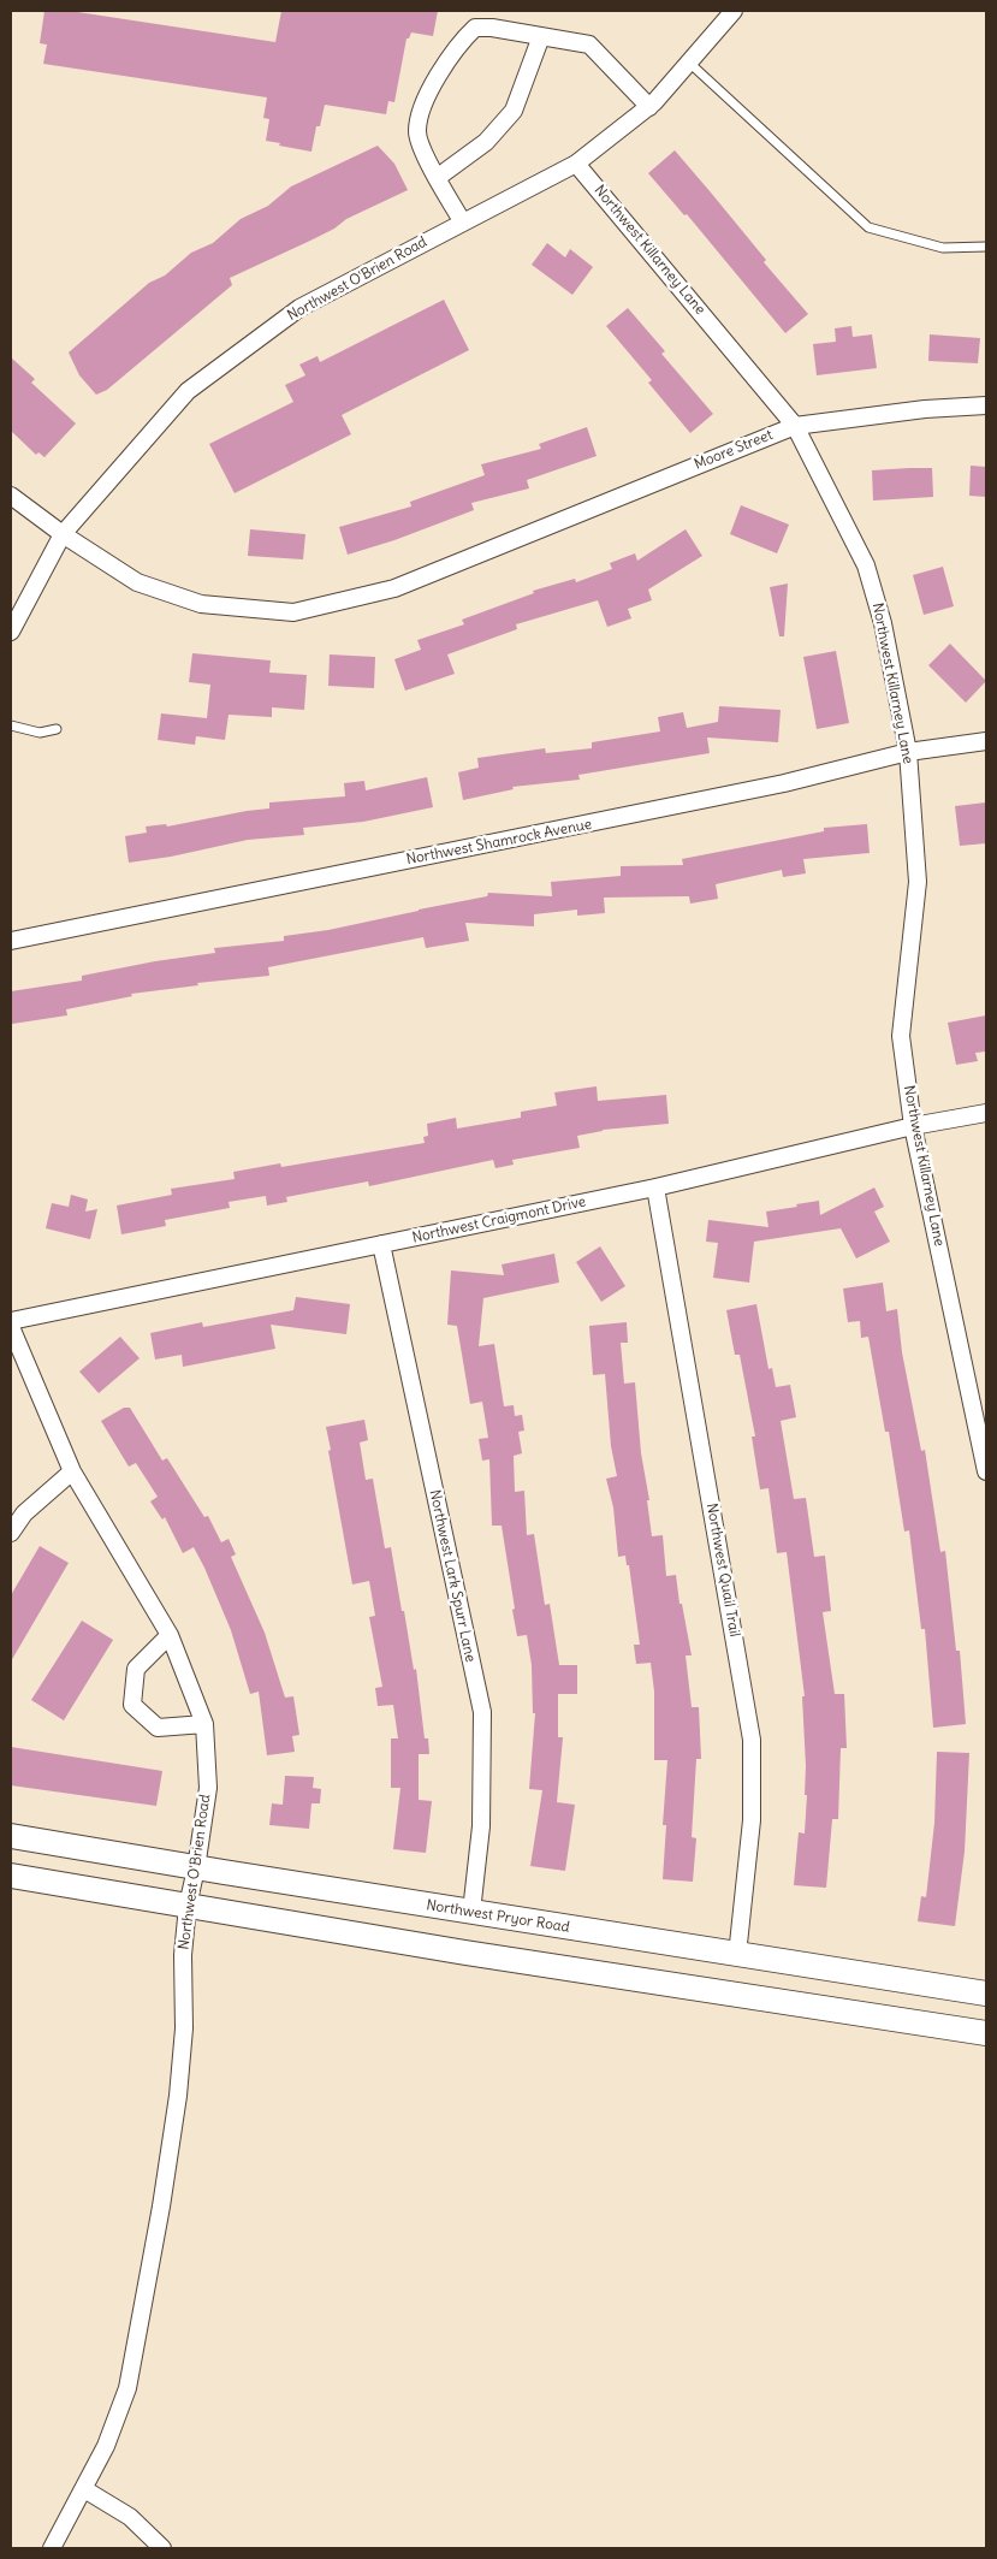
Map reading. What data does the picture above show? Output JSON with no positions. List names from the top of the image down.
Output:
{
  "streets": {
    "main road": ["Northwest Pryor Road"],
    "street": [
      "Northwest Killarney Lane",
      "Northwest O'Brien Road",
      "Moore Street",
      "Northwest Shamrock Avenue",
      "Northwest Craigmont Drive",
      "Northwest Quail Trail",
      "Northwest Lark Spurr Lane"
    ]
  },
  "crossings": [
    ["Northwest Killarney Lane", "Northwest O'Brien Road"],
    ["Northwest Killarney Lane", "Moore Street"],
    ["Northwest Killarney Lane", "Northwest Shamrock Avenue"],
    ["Northwest Killarney Lane", "Northwest Craigmont Drive"],
    ["Northwest O'Brien Road", "Moore Street"],
    ["Northwest O'Brien Road", "Northwest Pryor Road"],
    ["Northwest Craigmont Drive", "Northwest Quail Trail"],
    ["Northwest Craigmont Drive", "Northwest Lark Spurr Lane"],
    ["Northwest Quail Trail", "Northwest Pryor Road"],
    ["Northwest Lark Spurr Lane", "Northwest Pryor Road"]
  ]
}
